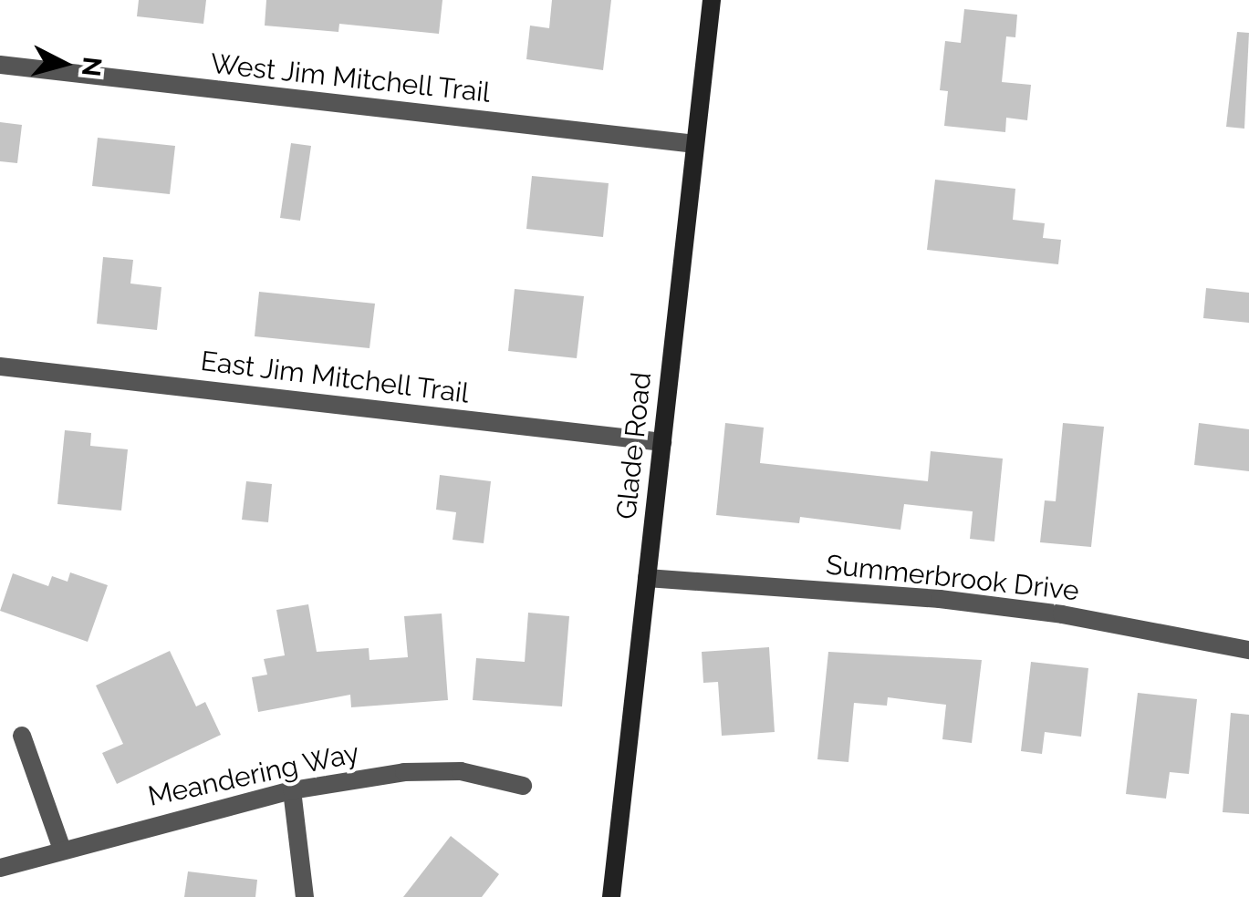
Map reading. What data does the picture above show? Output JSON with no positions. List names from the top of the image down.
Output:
{
  "streets": {
    "main road": ["Glade Road"],
    "street": [
      "West Jim Mitchell Trail",
      "East Jim Mitchell Trail",
      "Summerbrook Drive",
      "Meandering Way"
    ]
  },
  "crossings": [
    ["West Jim Mitchell Trail", "Glade Road"],
    ["East Jim Mitchell Trail", "Glade Road"],
    ["Glade Road", "Summerbrook Drive"]
  ],
  "north": "right"
}
